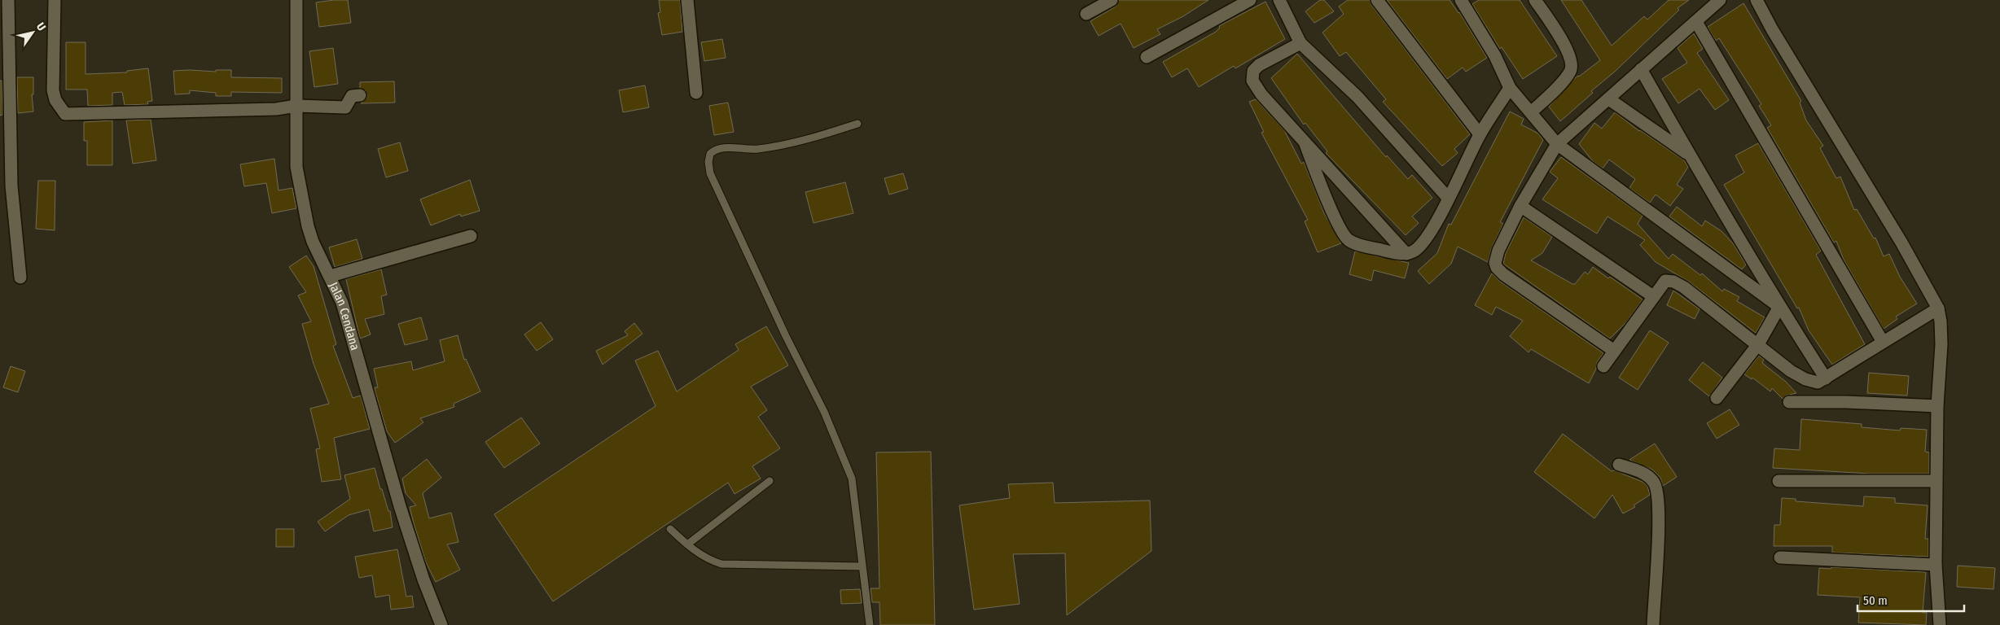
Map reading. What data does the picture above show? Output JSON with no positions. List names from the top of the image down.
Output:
{
  "streets": {
    "street": ["Jalan Cendana"]
  },
  "scale_bar": "50 m",
  "north": "top right"
}
